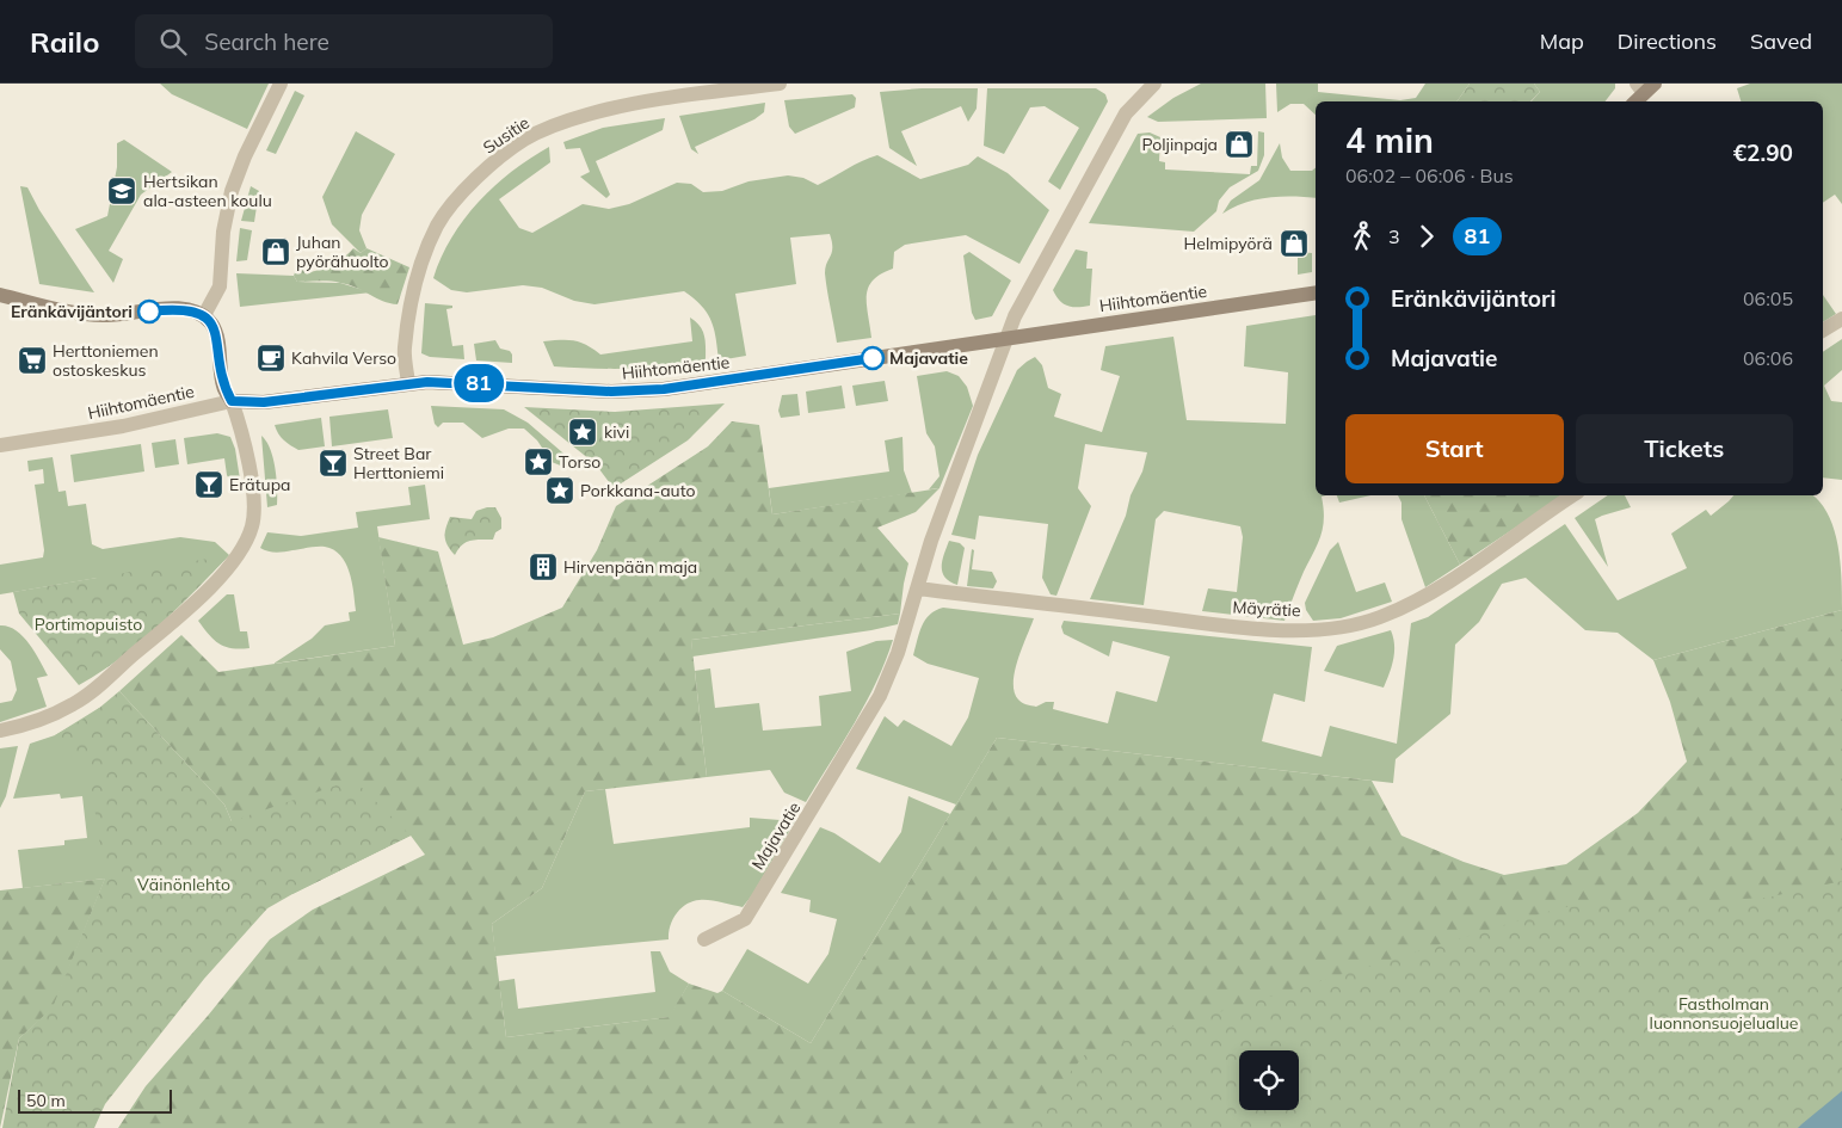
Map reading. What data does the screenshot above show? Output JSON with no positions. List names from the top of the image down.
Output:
{
  "streets": {
    "street": [
      "Susitie",
      "Hiihtomäentie",
      "Mäyrätie",
      "Majavatie"
    ]
  },
  "crossings": [
    ["Susitie", "Hiihtomäentie"],
    ["Hiihtomäentie", "Majavatie"],
    ["Mäyrätie", "Majavatie"]
  ],
  "parks": ["Portimopuisto", "Väinönlehto", "Fastholman luonnonsuojelualue"],
  "places": {
    "shop": ["Poljinpaja", "Helmipyörä", "Juhan pyörähuolto"],
    "school or university": ["Hertsikan ala-asteen koulu"],
    "other": ["Eränkävijäntori", "Majavatie"],
    "cafe": ["Kahvila Verso"],
    "supermarket": ["Herttoniemen ostoskeskus"],
    "place": ["kivi", "Torso", "Porkkana-auto"],
    "bar": ["Street Bar Herttoniemi", "Erätupa"],
    "building": ["Hirvenpään maja"]
  },
  "lines": ["bus line 81"],
  "scale_bar": "50 m",
  "page": {
    "header": "Railo",
    "search": "Search here",
    "nav": ["Map", "Directions", "Saved"],
    "on_map": "81",
    "heading": ["4 min", "06:02 – 06:06 · Bus", "€2.90"],
    "legs": ["3", "81"],
    "list": [
      {
        "name": "Eränkävijäntori",
        "value": "06:05"
      },
      {
        "name": "Majavatie",
        "value": "06:06"
      }
    ],
    "buttons": ["Start", "Tickets"],
    "scale": "50 m"
  }
}
